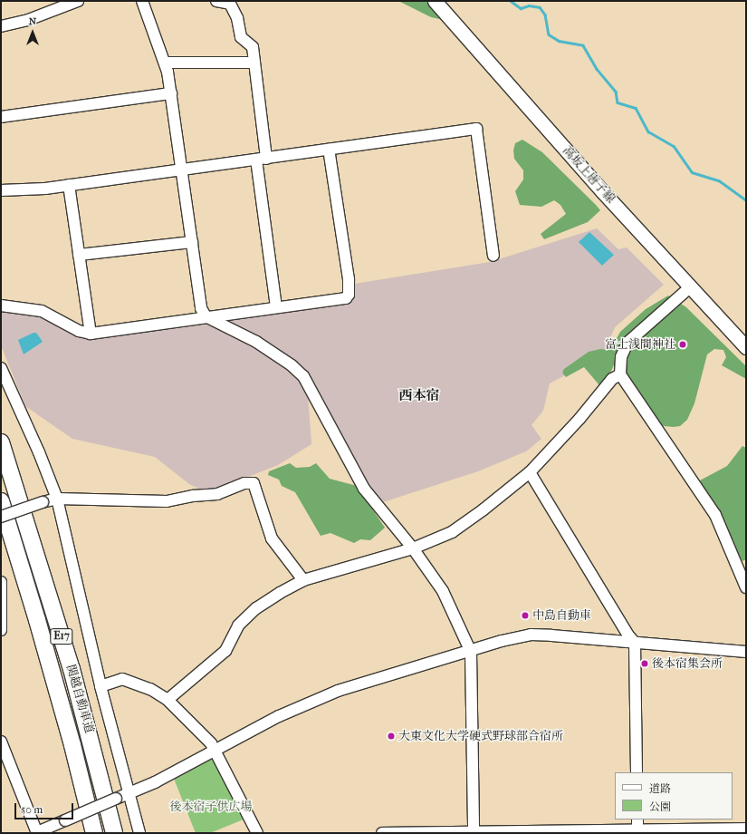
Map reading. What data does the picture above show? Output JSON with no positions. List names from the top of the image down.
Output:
{
  "streets": {
    "highway": ["E17", "関越自動車道"],
    "main road": ["高坂上唐子線"]
  },
  "districts": ["西本宿"],
  "parks": ["後本宿子供広場"],
  "places": [
    "富士浅間神社",
    "中島自動車",
    "後本宿集会所",
    "大東文化大学硬式野球部合宿所"
  ],
  "legend": ["道路", "公園"],
  "scale_bar": "50 m",
  "north": "top"
}
